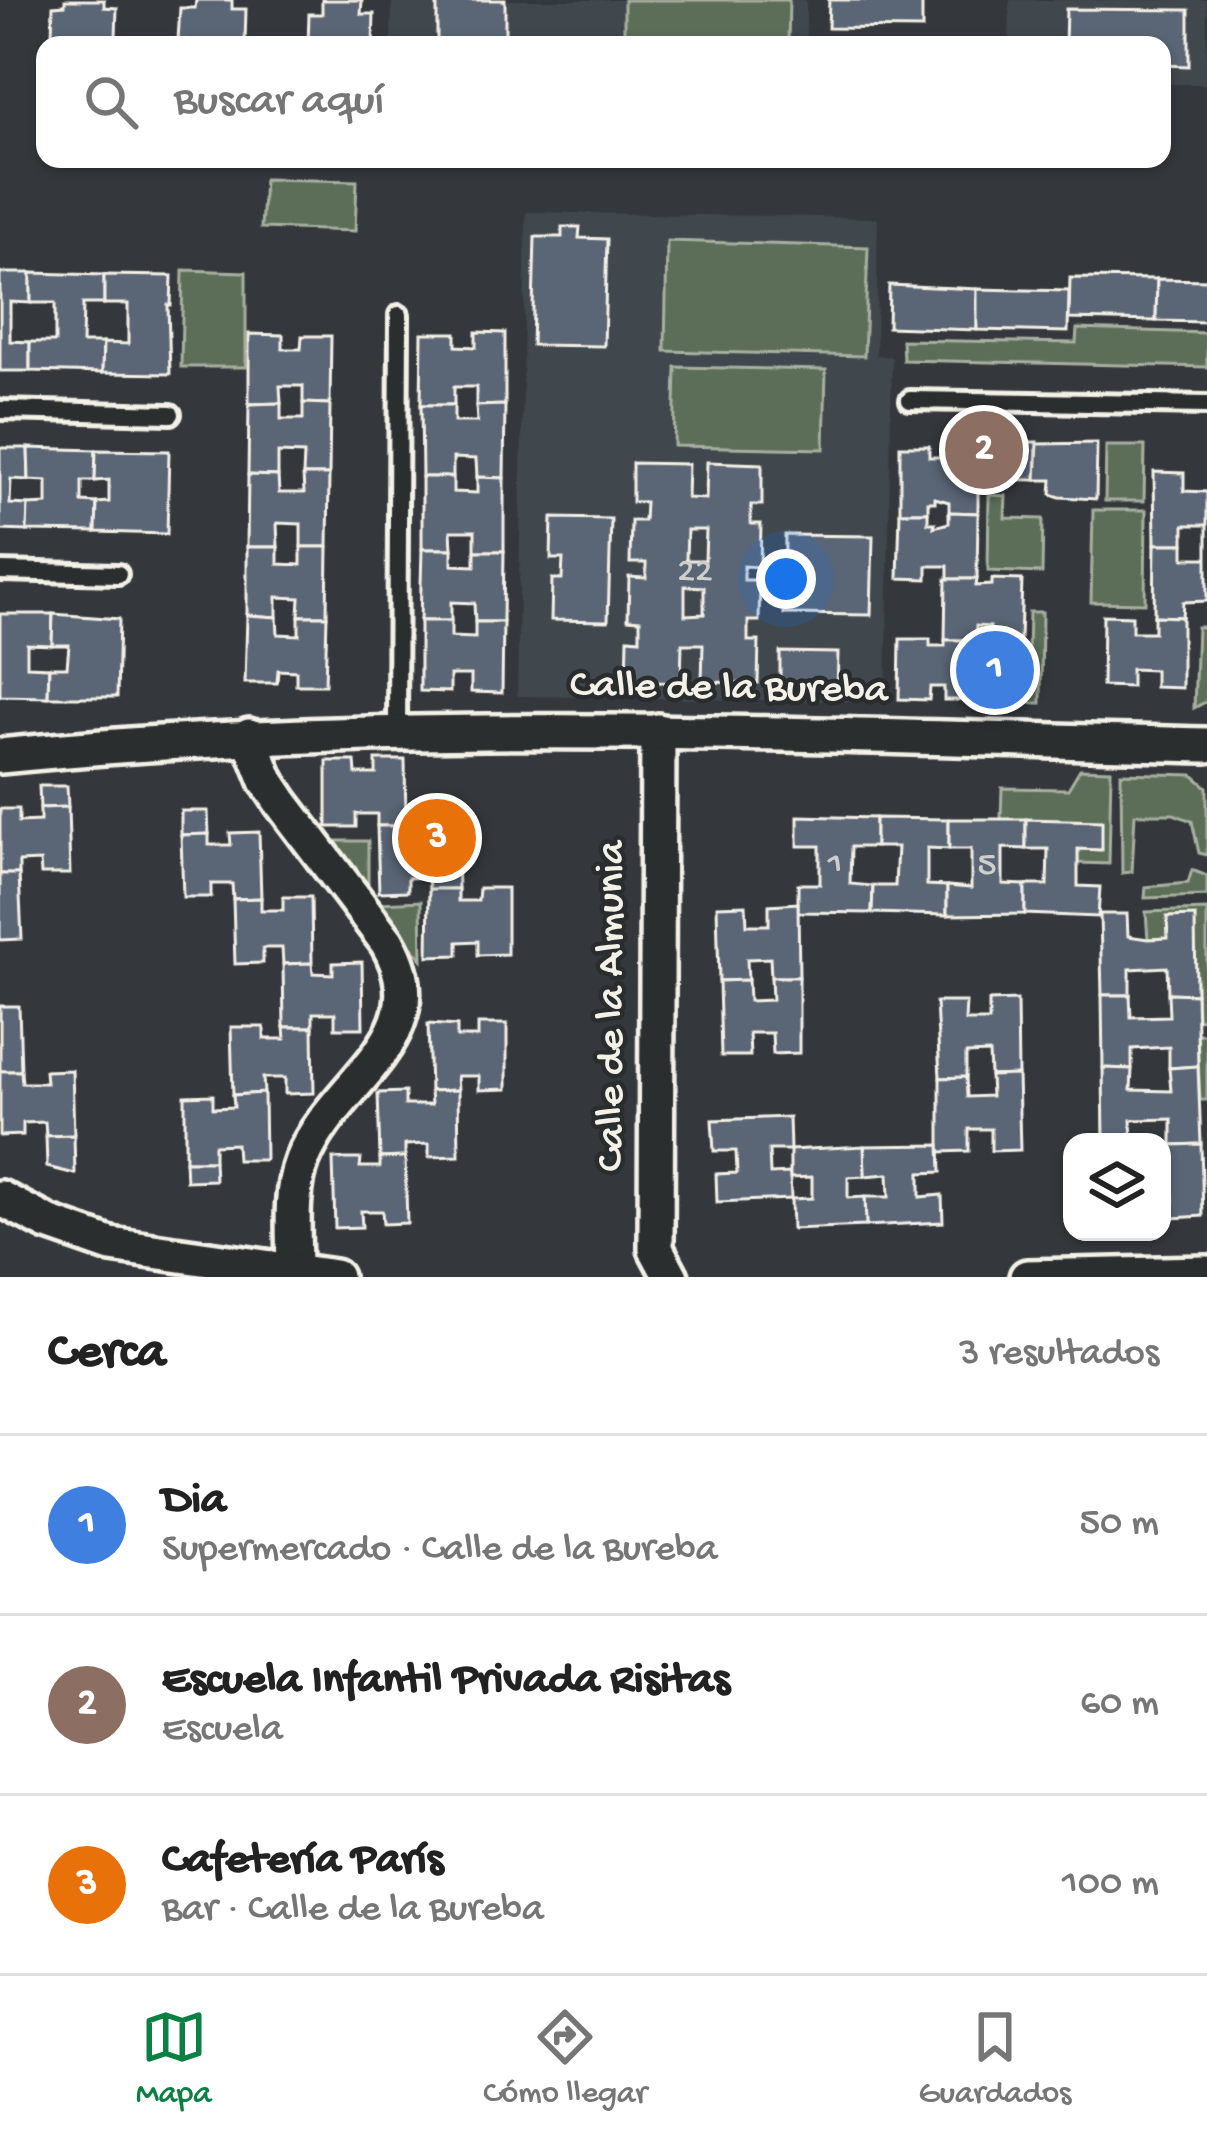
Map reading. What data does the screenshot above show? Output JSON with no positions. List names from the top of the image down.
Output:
{
  "streets": {
    "street": ["Calle de la Bureba", "Calle de la Almunia"]
  },
  "crossings": [
    ["Calle de la Bureba", "Calle de la Almunia"]
  ],
  "house_numbers": ["22", "1", "5"],
  "page": {
    "search": "Buscar aquí",
    "pins": ["2", "1", "3"],
    "heading": ["Cerca", "3 resultados"],
    "list": [
      {
        "mark": "1",
        "name": "Dia",
        "note": "Supermercado · Calle de la Bureba",
        "value": "50 m"
      },
      {
        "mark": "2",
        "name": "Escuela Infantil Privada Risitas",
        "note": "Escuela",
        "value": "60 m"
      },
      {
        "mark": "3",
        "name": "Cafetería París",
        "note": "Bar · Calle de la Bureba",
        "value": "100 m"
      }
    ],
    "nav": ["Mapa", "Cómo llegar", "Guardados"]
  }
}
